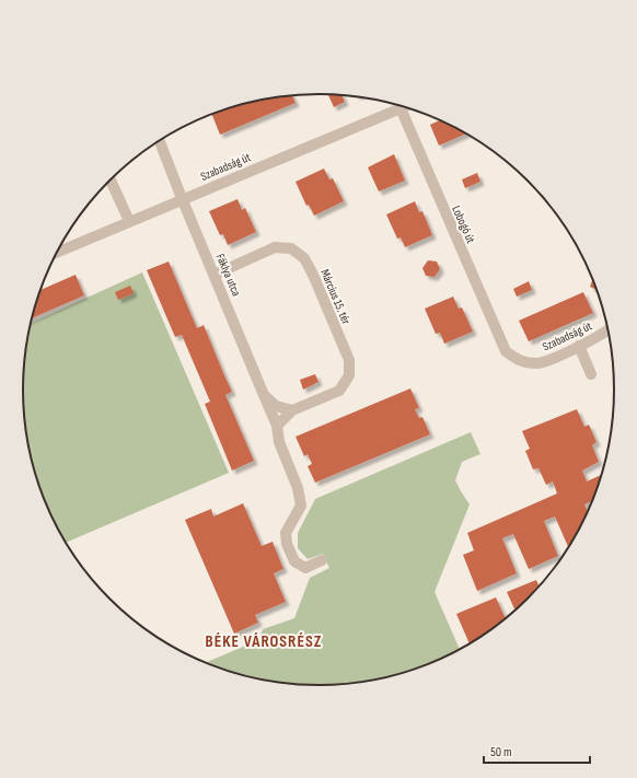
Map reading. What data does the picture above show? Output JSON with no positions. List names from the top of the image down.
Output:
{
  "streets": {
    "street": [
      "Szabadság út",
      "Lobogó út",
      "Fáklya utca",
      "Március 15. tér"
    ]
  },
  "crossings": [
    ["Szabadság út", "Lobogó út"],
    ["Szabadság út", "Fáklya utca"],
    ["Fáklya utca", "Március 15. tér"]
  ],
  "districts": ["BÉKE VÁROSRÉSZ"],
  "scale_bar": "50 m"
}
